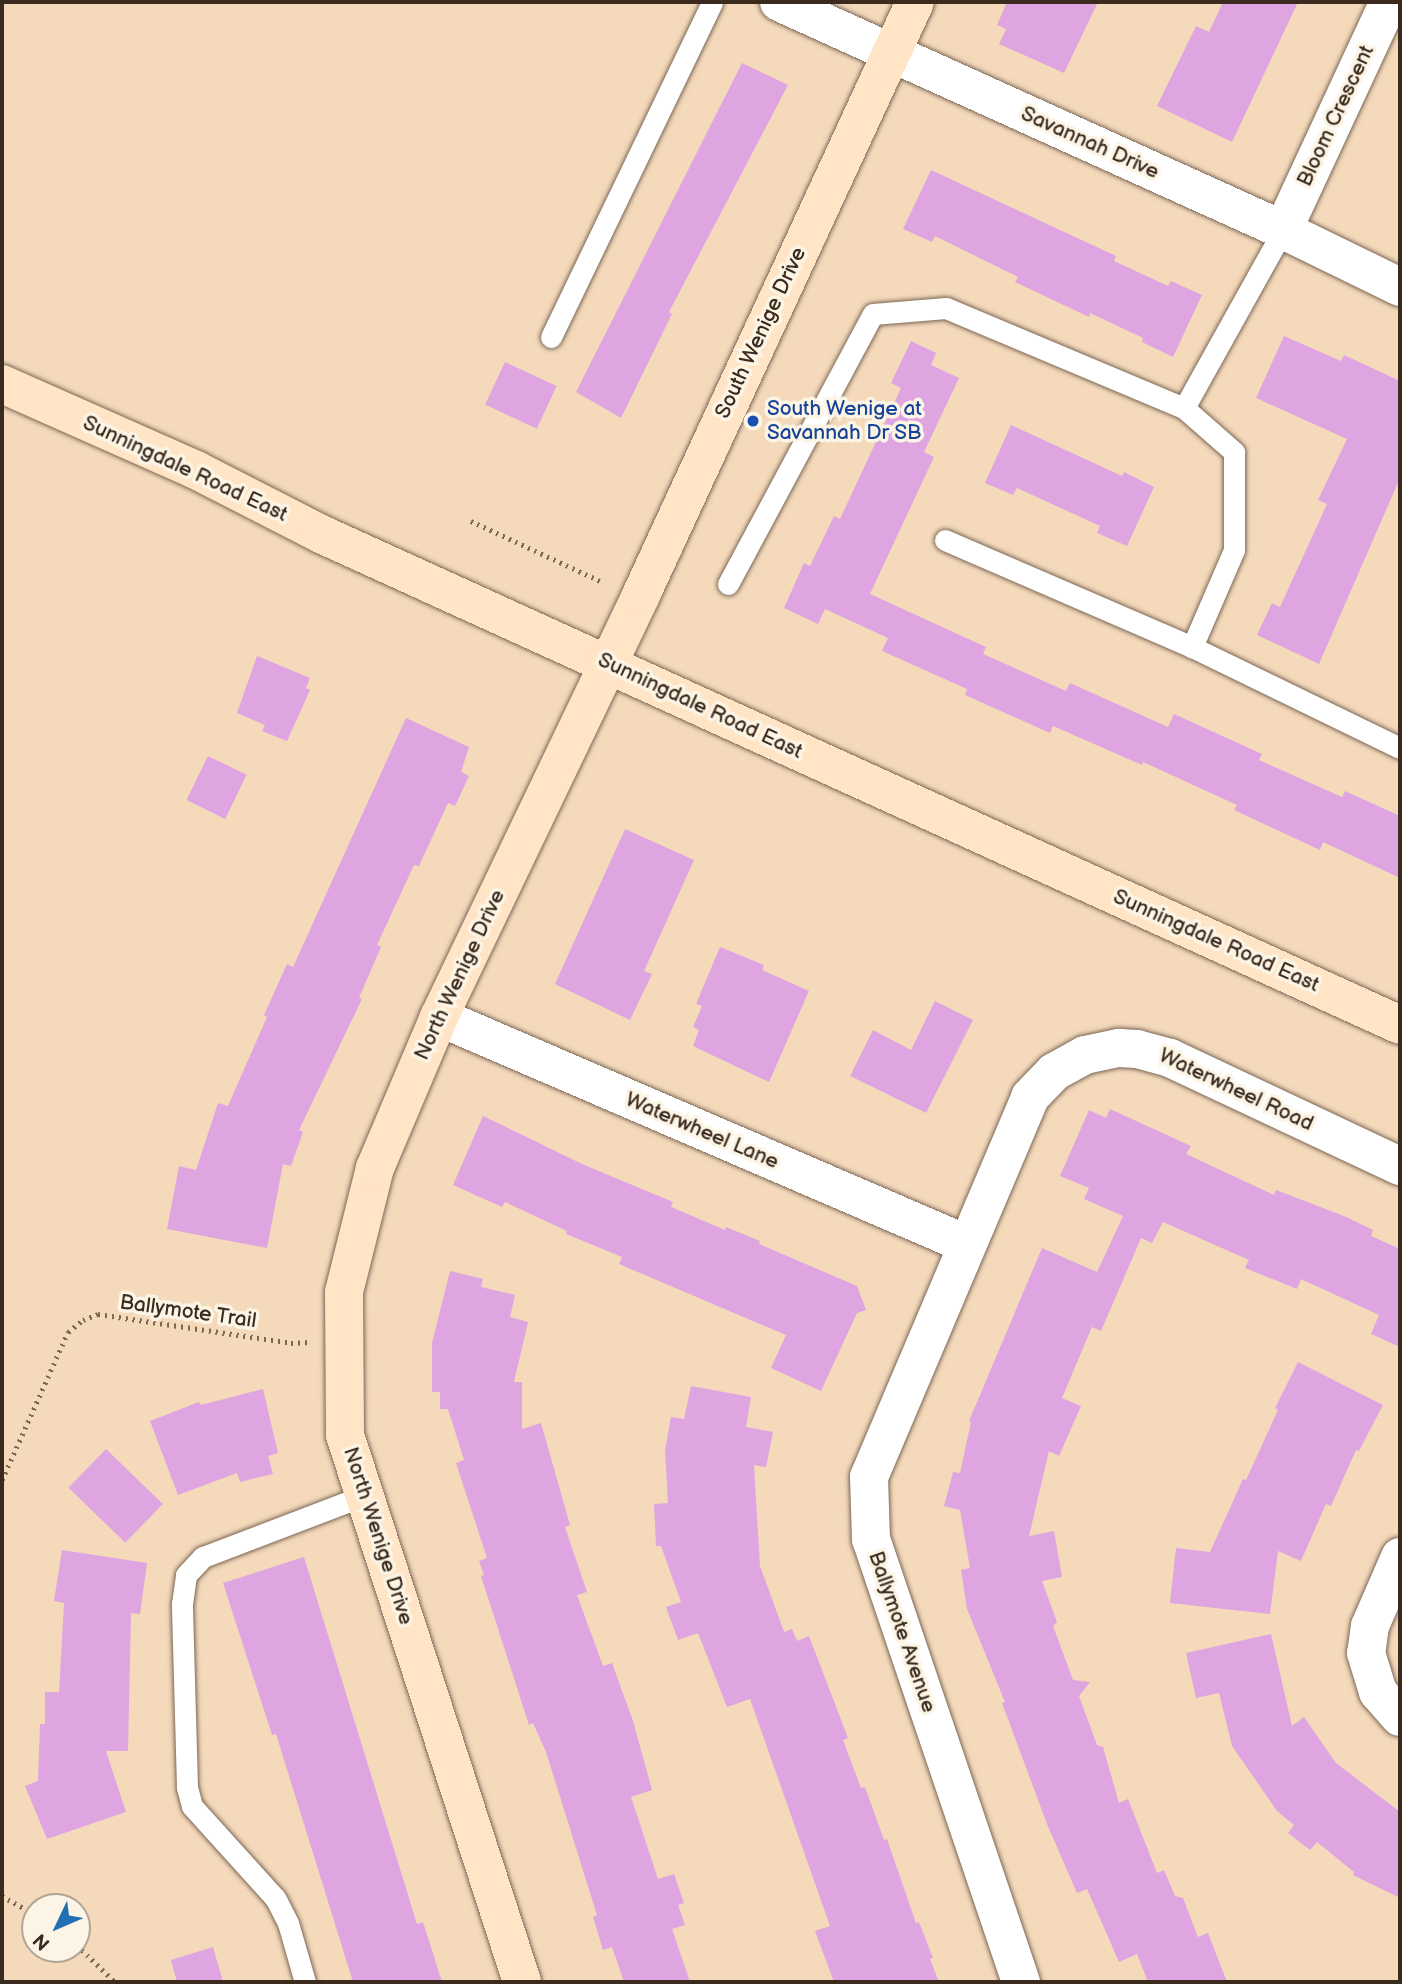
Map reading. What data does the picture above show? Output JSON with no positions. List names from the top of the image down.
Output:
{
  "streets": {
    "street": [
      "Bloom Crescent",
      "Savannah Drive",
      "South Wenige Drive",
      "Sunningdale Road East",
      "North Wenige Drive",
      "Waterwheel Road",
      "Waterwheel Lane",
      "Ballymote Avenue"
    ],
    "path": ["Ballymote Trail"]
  },
  "crossings": [
    ["Bloom Crescent", "Savannah Drive"],
    ["Savannah Drive", "South Wenige Drive"],
    ["South Wenige Drive", "Sunningdale Road East"],
    ["South Wenige Drive", "North Wenige Drive"],
    ["Sunningdale Road East", "North Wenige Drive"],
    ["North Wenige Drive", "Waterwheel Lane"],
    ["North Wenige Drive", "Ballymote Trail"],
    ["Waterwheel Road", "Waterwheel Lane"],
    ["Waterwheel Road", "Ballymote Avenue"],
    ["Waterwheel Lane", "Ballymote Avenue"]
  ],
  "places": ["South Wenige at Savannah Dr SB"],
  "north": "bottom left"
}
